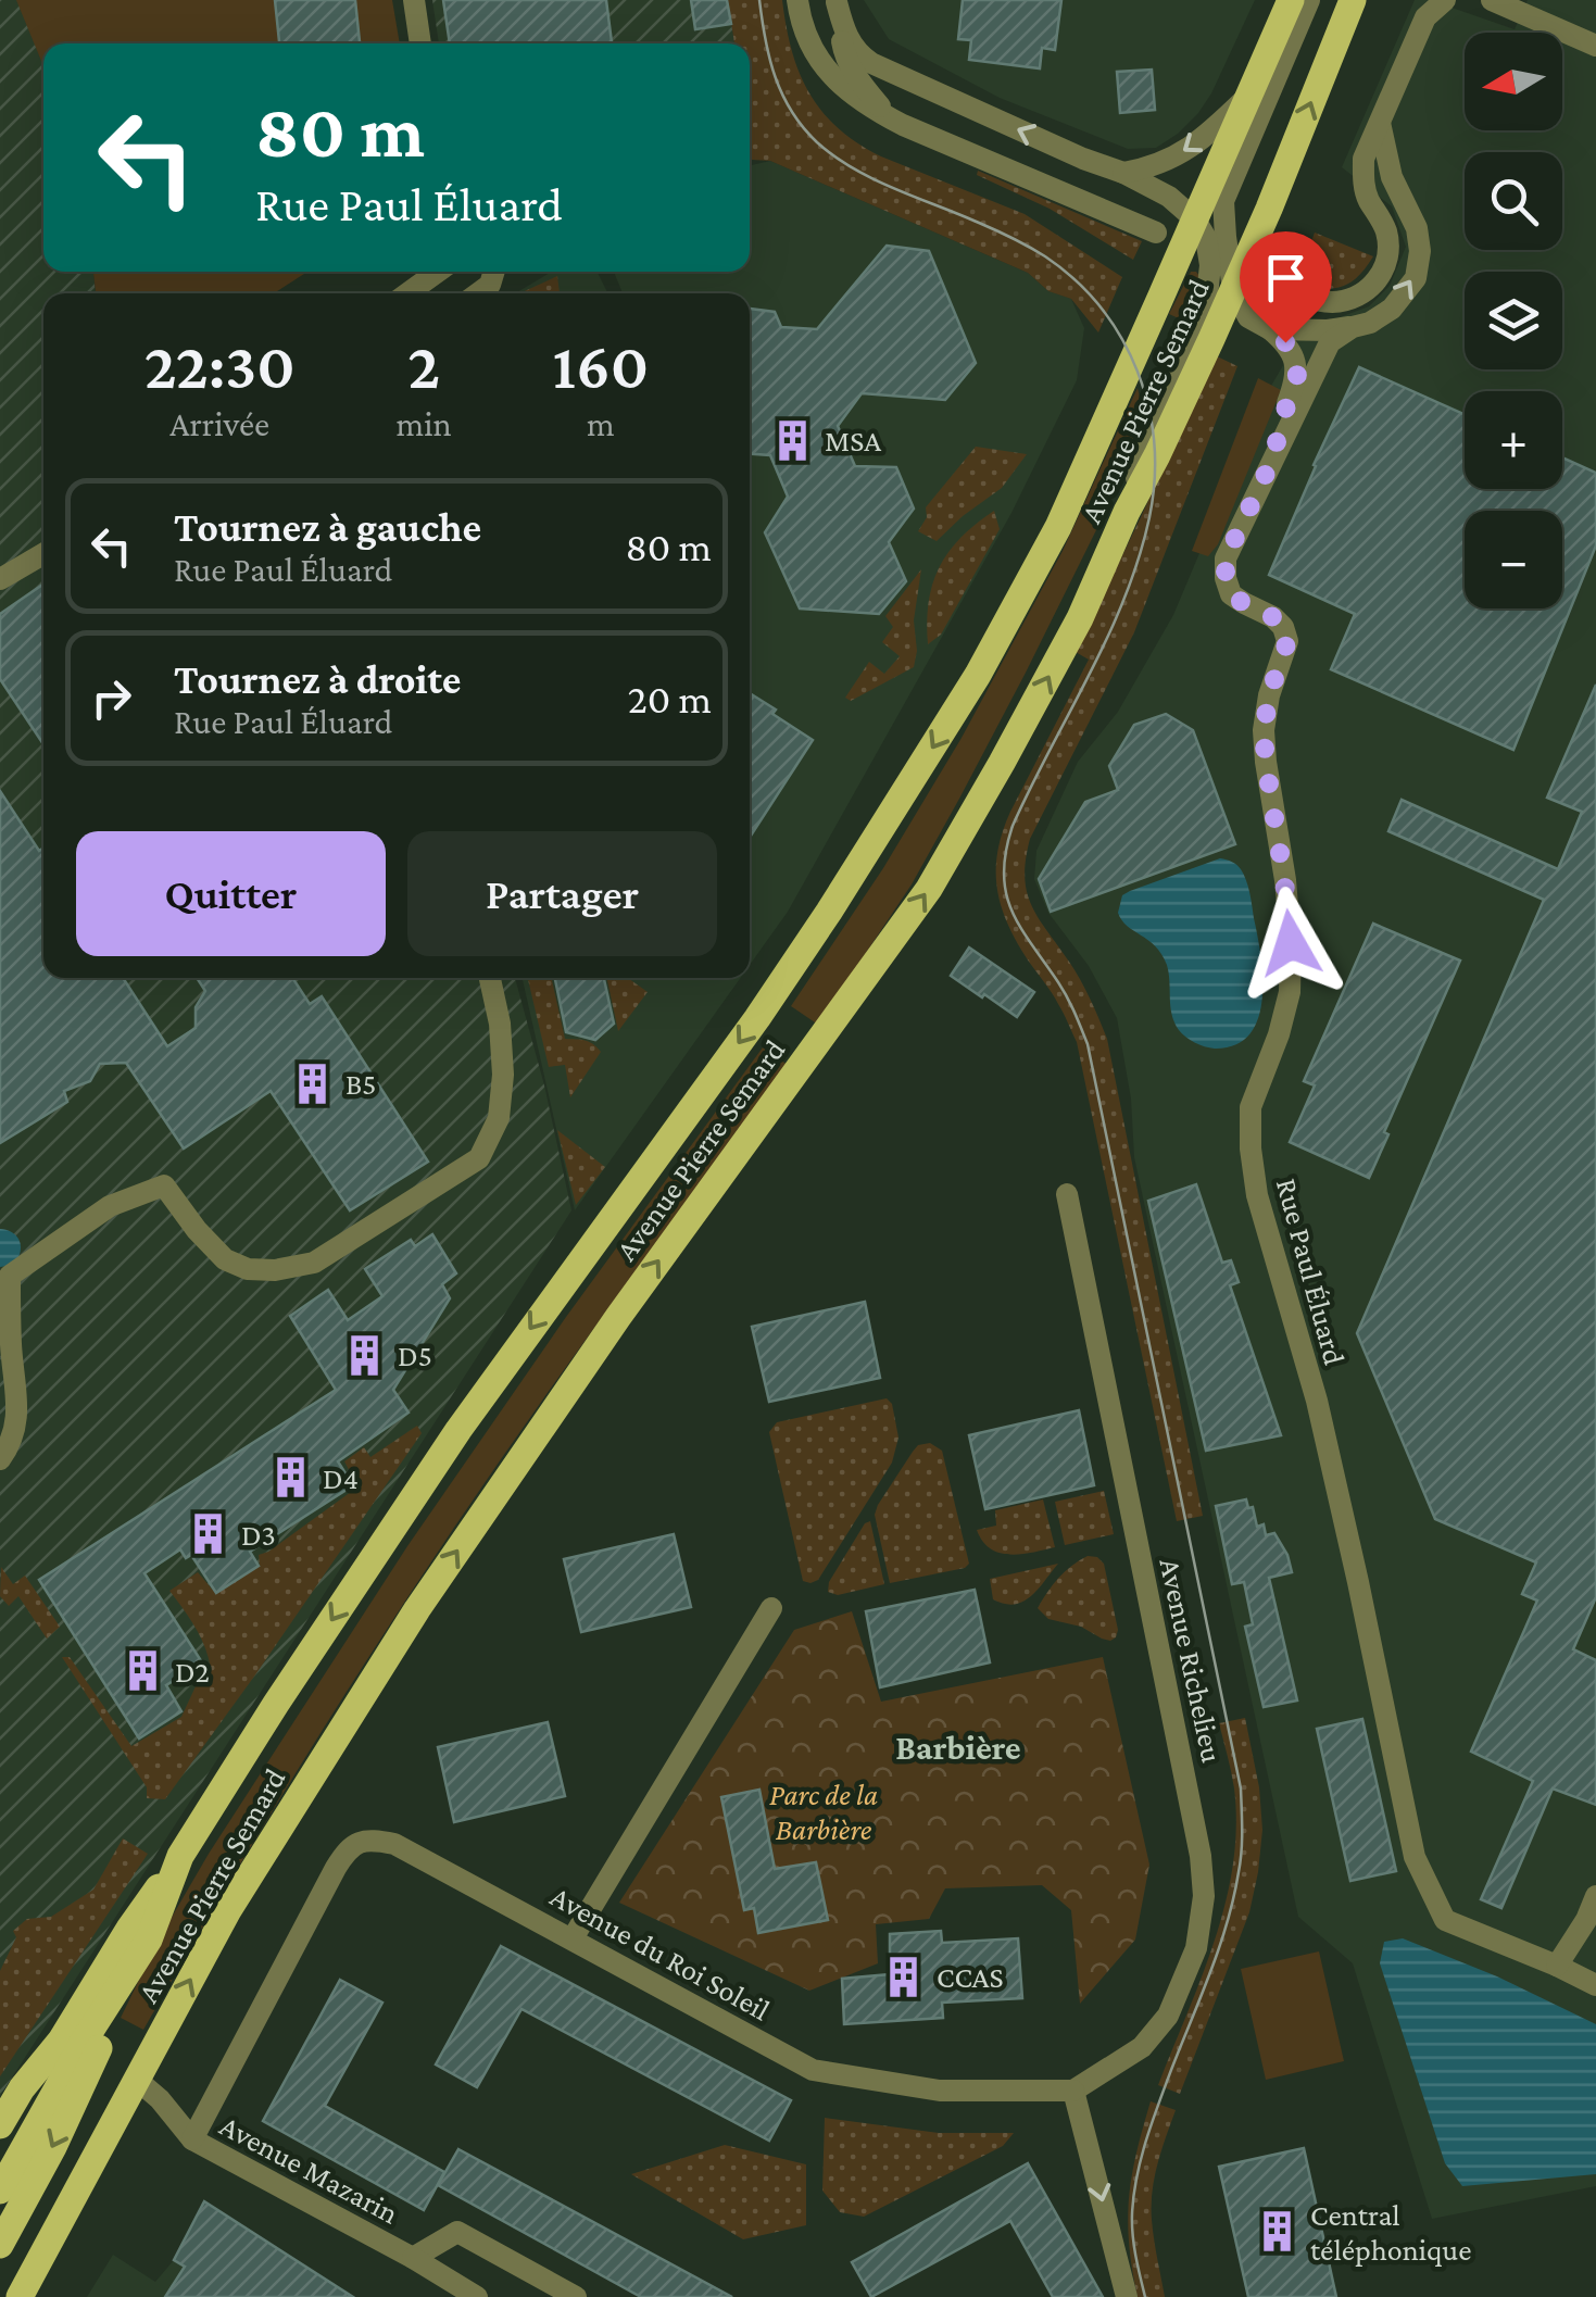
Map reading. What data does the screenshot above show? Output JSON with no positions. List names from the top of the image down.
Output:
{
  "streets": {
    "main road": ["Avenue Pierre Semard"],
    "street": [
      "Rue Paul Éluard",
      "Avenue Richelieu",
      "Avenue du Roi Soleil",
      "Avenue Mazarin"
    ]
  },
  "crossings": [
    ["Avenue Pierre Semard", "Rue Paul Éluard"],
    ["Avenue Pierre Semard", "Avenue Mazarin"],
    ["Avenue Richelieu", "Avenue du Roi Soleil"],
    ["Avenue du Roi Soleil", "Avenue Mazarin"]
  ],
  "districts": ["Barbière"],
  "parks": ["Parc de la Barbière"],
  "places": {
    "building": [
      "MSA",
      "B5",
      "D5",
      "D4",
      "D3",
      "D2",
      "CCAS",
      "Central téléphonique"
    ]
  },
  "north": "left",
  "page": {
    "map_buttons": ["+", "−"],
    "turn": ["80 m", "Rue Paul Éluard"],
    "eta": [
      "22:30",
      "Arrivée",
      "2",
      "min",
      "160",
      "m"
    ],
    "list": [
      {
        "name": "Tournez à gauche",
        "note": "Rue Paul Éluard",
        "value": "80 m"
      },
      {
        "name": "Tournez à droite",
        "note": "Rue Paul Éluard",
        "value": "20 m"
      }
    ],
    "buttons": ["Quitter", "Partager"]
  }
}
